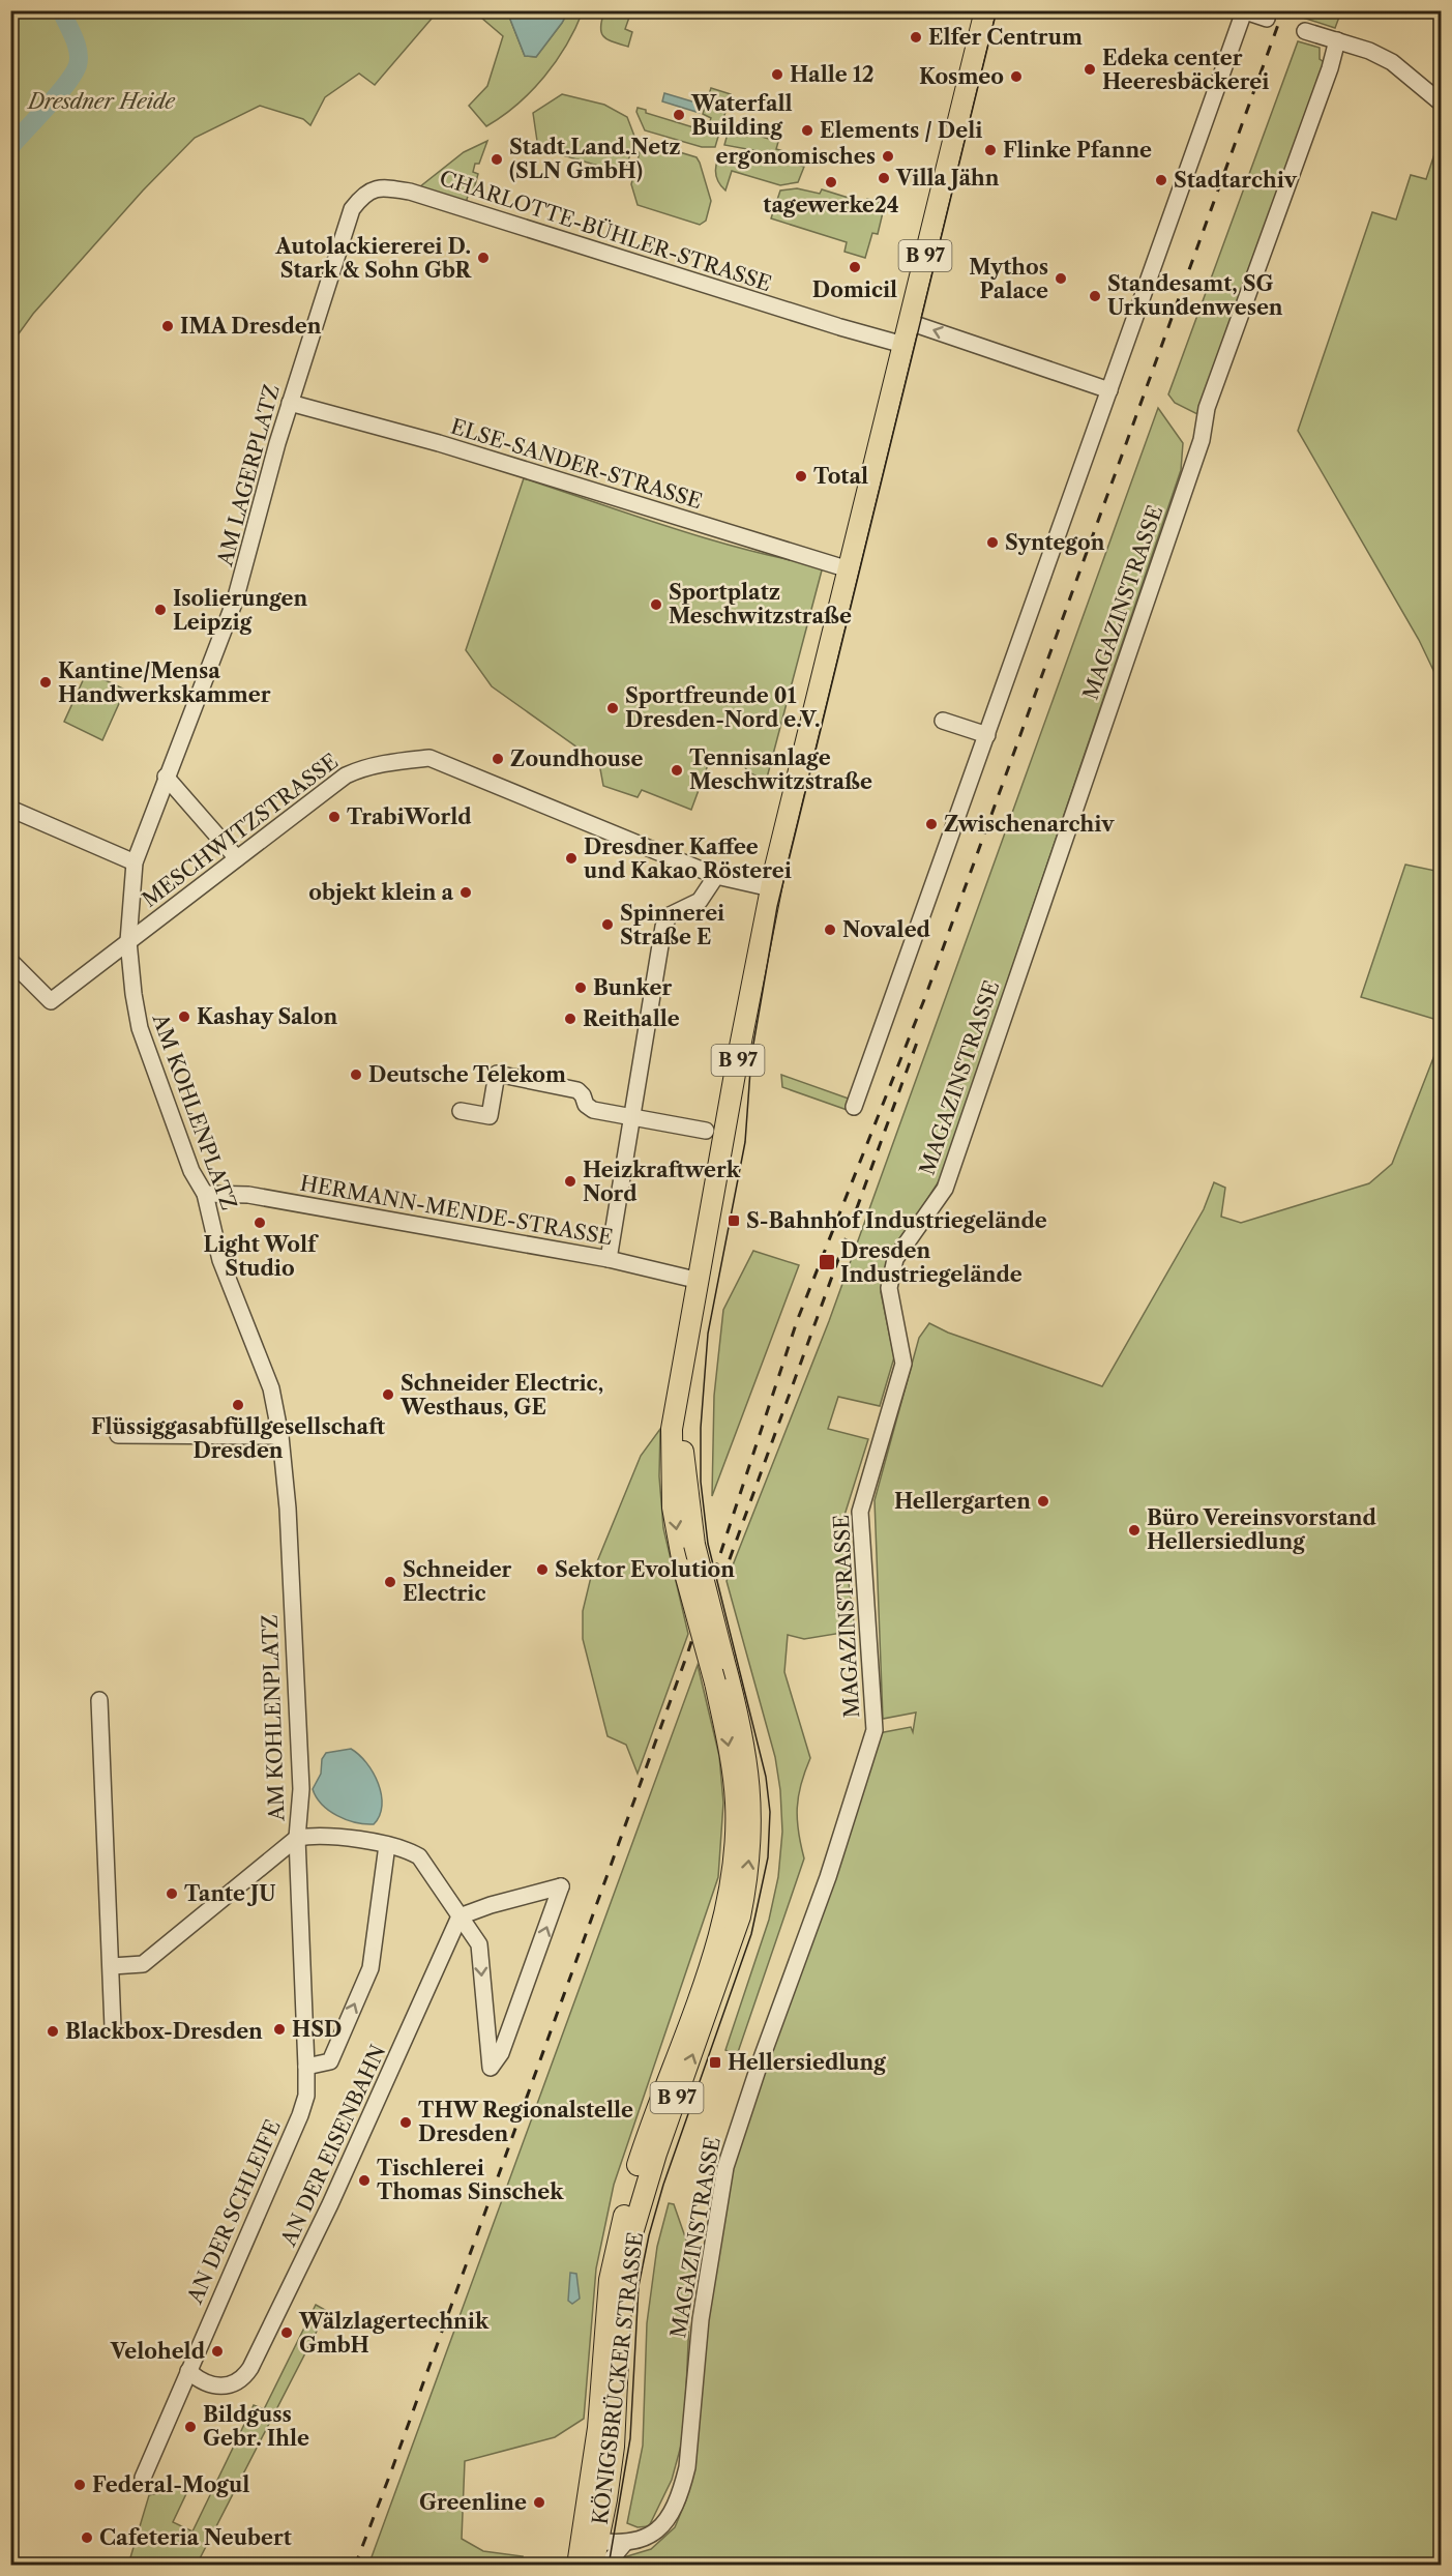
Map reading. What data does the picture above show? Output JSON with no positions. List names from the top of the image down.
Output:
{
  "streets": {
    "main road": ["B 97", "KÖNIGSBRÜCKER STRASSE"],
    "street": [
      "CHARLOTTE-BÜHLER-STRASSE",
      "ELSE-SANDER-STRASSE",
      "AM LAGERPLATZ",
      "MAGAZINSTRASSE",
      "MESCHWITZSTRASSE",
      "AM KOHLENPLATZ",
      "HERMANN-MENDE-STRASSE",
      "AN DER EISENBAHN",
      "AN DER SCHLEIFE"
    ]
  },
  "crossings": [
    ["CHARLOTTE-BÜHLER-STRASSE", "AM LAGERPLATZ"],
    ["CHARLOTTE-BÜHLER-STRASSE", "KÖNIGSBRÜCKER STRASSE"],
    ["ELSE-SANDER-STRASSE", "AM LAGERPLATZ"],
    ["ELSE-SANDER-STRASSE", "KÖNIGSBRÜCKER STRASSE"],
    ["AM LAGERPLATZ", "MESCHWITZSTRASSE"],
    ["AM LAGERPLATZ", "AM KOHLENPLATZ"],
    ["MAGAZINSTRASSE", "KÖNIGSBRÜCKER STRASSE"],
    ["MESCHWITZSTRASSE", "AM KOHLENPLATZ"],
    ["MESCHWITZSTRASSE", "KÖNIGSBRÜCKER STRASSE"],
    ["AM KOHLENPLATZ", "HERMANN-MENDE-STRASSE"],
    ["AM KOHLENPLATZ", "AN DER EISENBAHN"],
    ["AM KOHLENPLATZ", "AN DER SCHLEIFE"],
    ["HERMANN-MENDE-STRASSE", "KÖNIGSBRÜCKER STRASSE"],
    ["AN DER EISENBAHN", "AN DER SCHLEIFE"]
  ],
  "parks": ["Dresdner Heide"],
  "places": {
    "other": [
      "Elfer Centrum",
      "Edeka center Heeresbäckerei",
      "Halle 12",
      "Kosmeo",
      "Waterfall Building",
      "Elements / Deli",
      "Flinke Pfanne",
      "ergonomisches",
      "Stadt.Land.Netz (SLN GmbH)",
      "Villa Jähn",
      "Stadtarchiv",
      "tagewerke24",
      "Autolackiererei D. Stark & Sohn GbR",
      "Domicil",
      "Mythos Palace",
      "Standesamt, SG Urkundenwesen",
      "IMA Dresden",
      "Total",
      "Syntegon",
      "Sportplatz Meschwitzstraße",
      "Isolierungen Leipzig",
      "Kantine/Mensa Handwerkskammer",
      "Sportfreunde 01 Dresden-Nord e.V.",
      "Zoundhouse",
      "Tennisanlage Meschwitzstraße",
      "TrabiWorld",
      "Zwischenarchiv",
      "Dresdner Kaffee und Kakao Rösterei",
      "objekt klein a",
      "Spinnerei Straße E",
      "Novaled",
      "Bunker",
      "Kashay Salon",
      "Reithalle",
      "Deutsche Telekom",
      "Heizkraftwerk Nord",
      "Light Wolf Studio",
      "Schneider Electric, Westhaus, GE",
      "Flüssiggasabfüllgesellschaft Dresden",
      "Hellergarten",
      "Büro Vereinsvorstand Hellersiedlung",
      "Sektor Evolution",
      "Schneider Electric",
      "Tante JU",
      "HSD",
      "Blackbox-Dresden",
      "THW Regionalstelle Dresden",
      "Tischlerei Thomas Sinschek",
      "Wälzlagertechnik GmbH",
      "Veloheld",
      "Bildguss Gebr. Ihle",
      "Federal-Mogul",
      "Greenline",
      "Cafeteria Neubert"
    ],
    "transit": ["S-Bahnhof Industriegelände", "Dresden Industriegelände", "Hellersiedlung"]
  }
}
